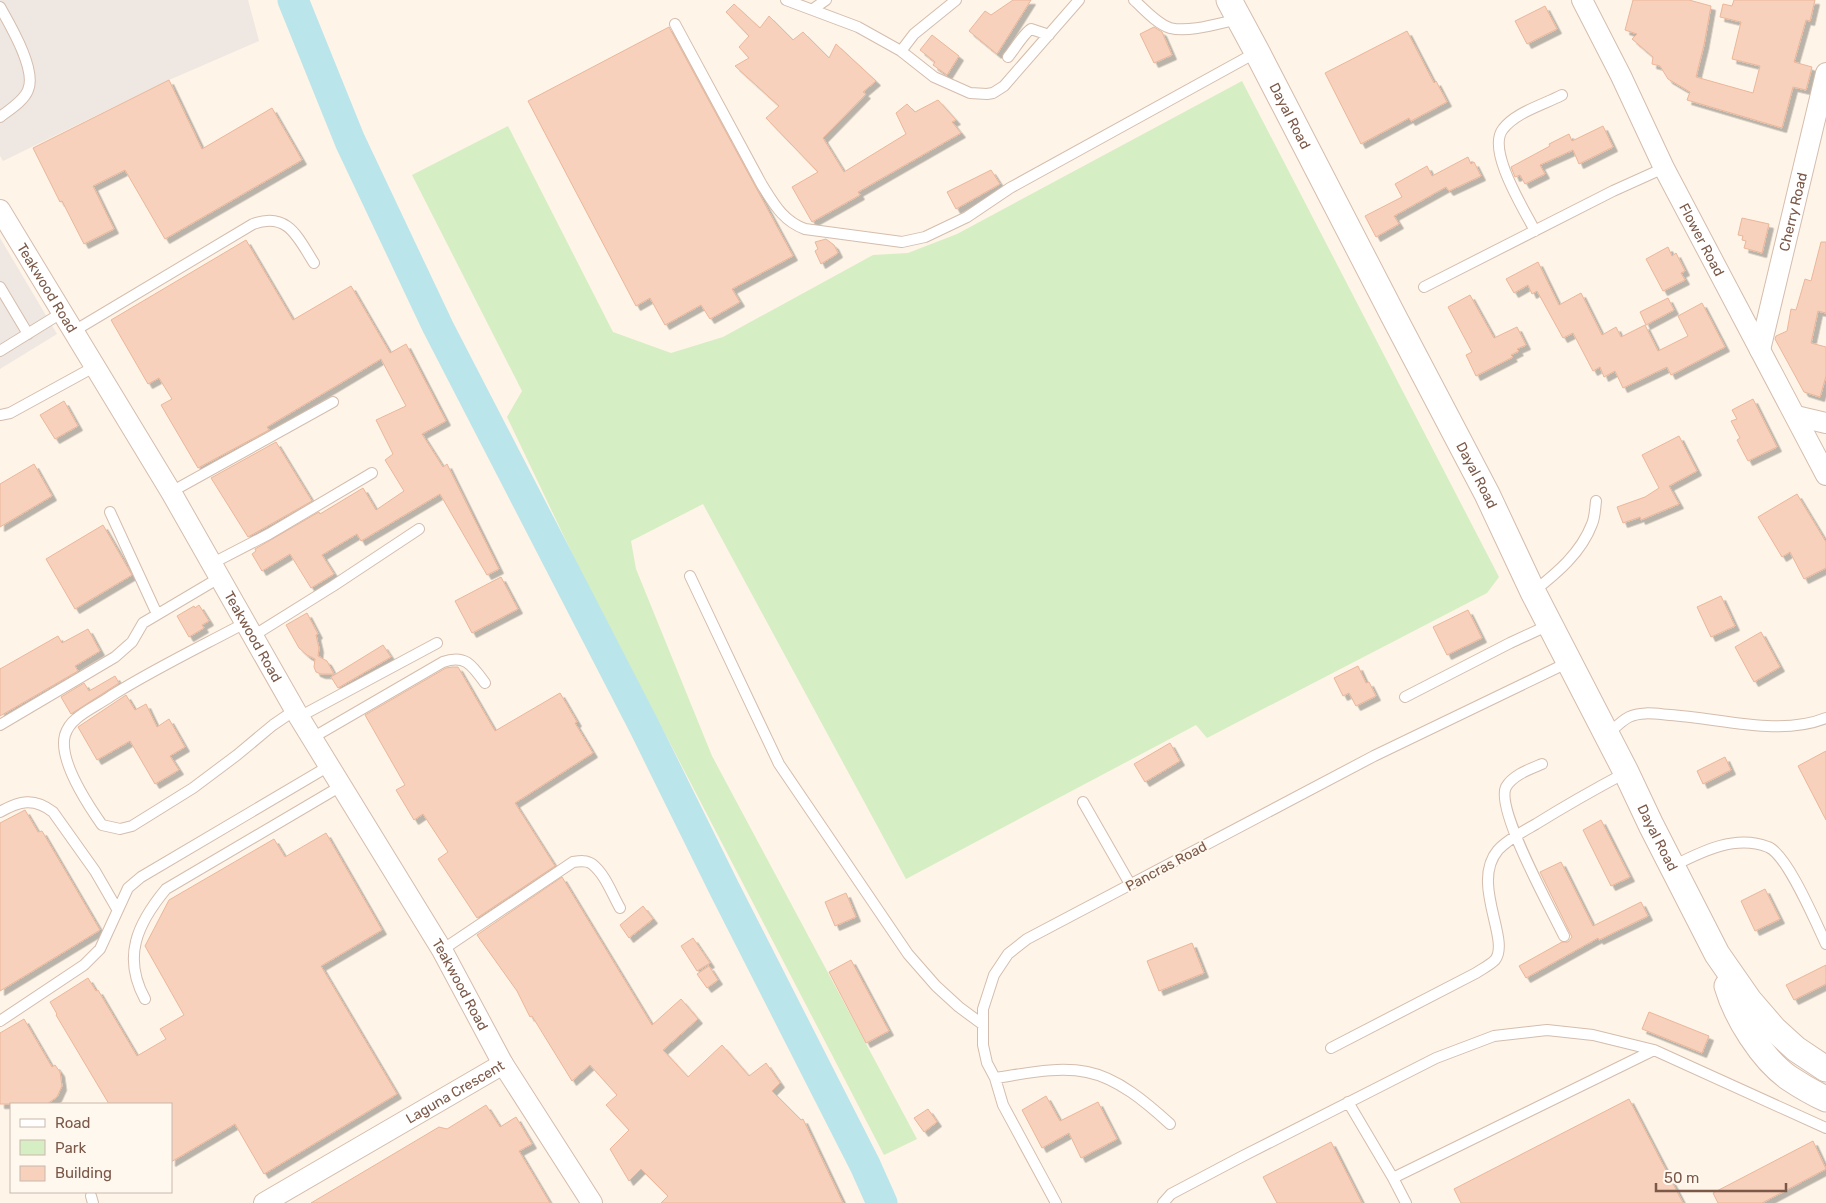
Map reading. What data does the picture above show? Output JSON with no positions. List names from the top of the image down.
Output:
{
  "streets": {
    "street": [
      "Dayal Road",
      "Cherry Road",
      "Flower Road",
      "Teakwood Road",
      "Laguna Crescent"
    ],
    "lane": ["Pancras Road"]
  },
  "crossings": [
    ["Dayal Road", "Pancras Road"],
    ["Cherry Road", "Flower Road"],
    ["Teakwood Road", "Laguna Crescent"]
  ],
  "legend": ["Road", "Park", "Building"],
  "scale_bar": "50 m"
}
